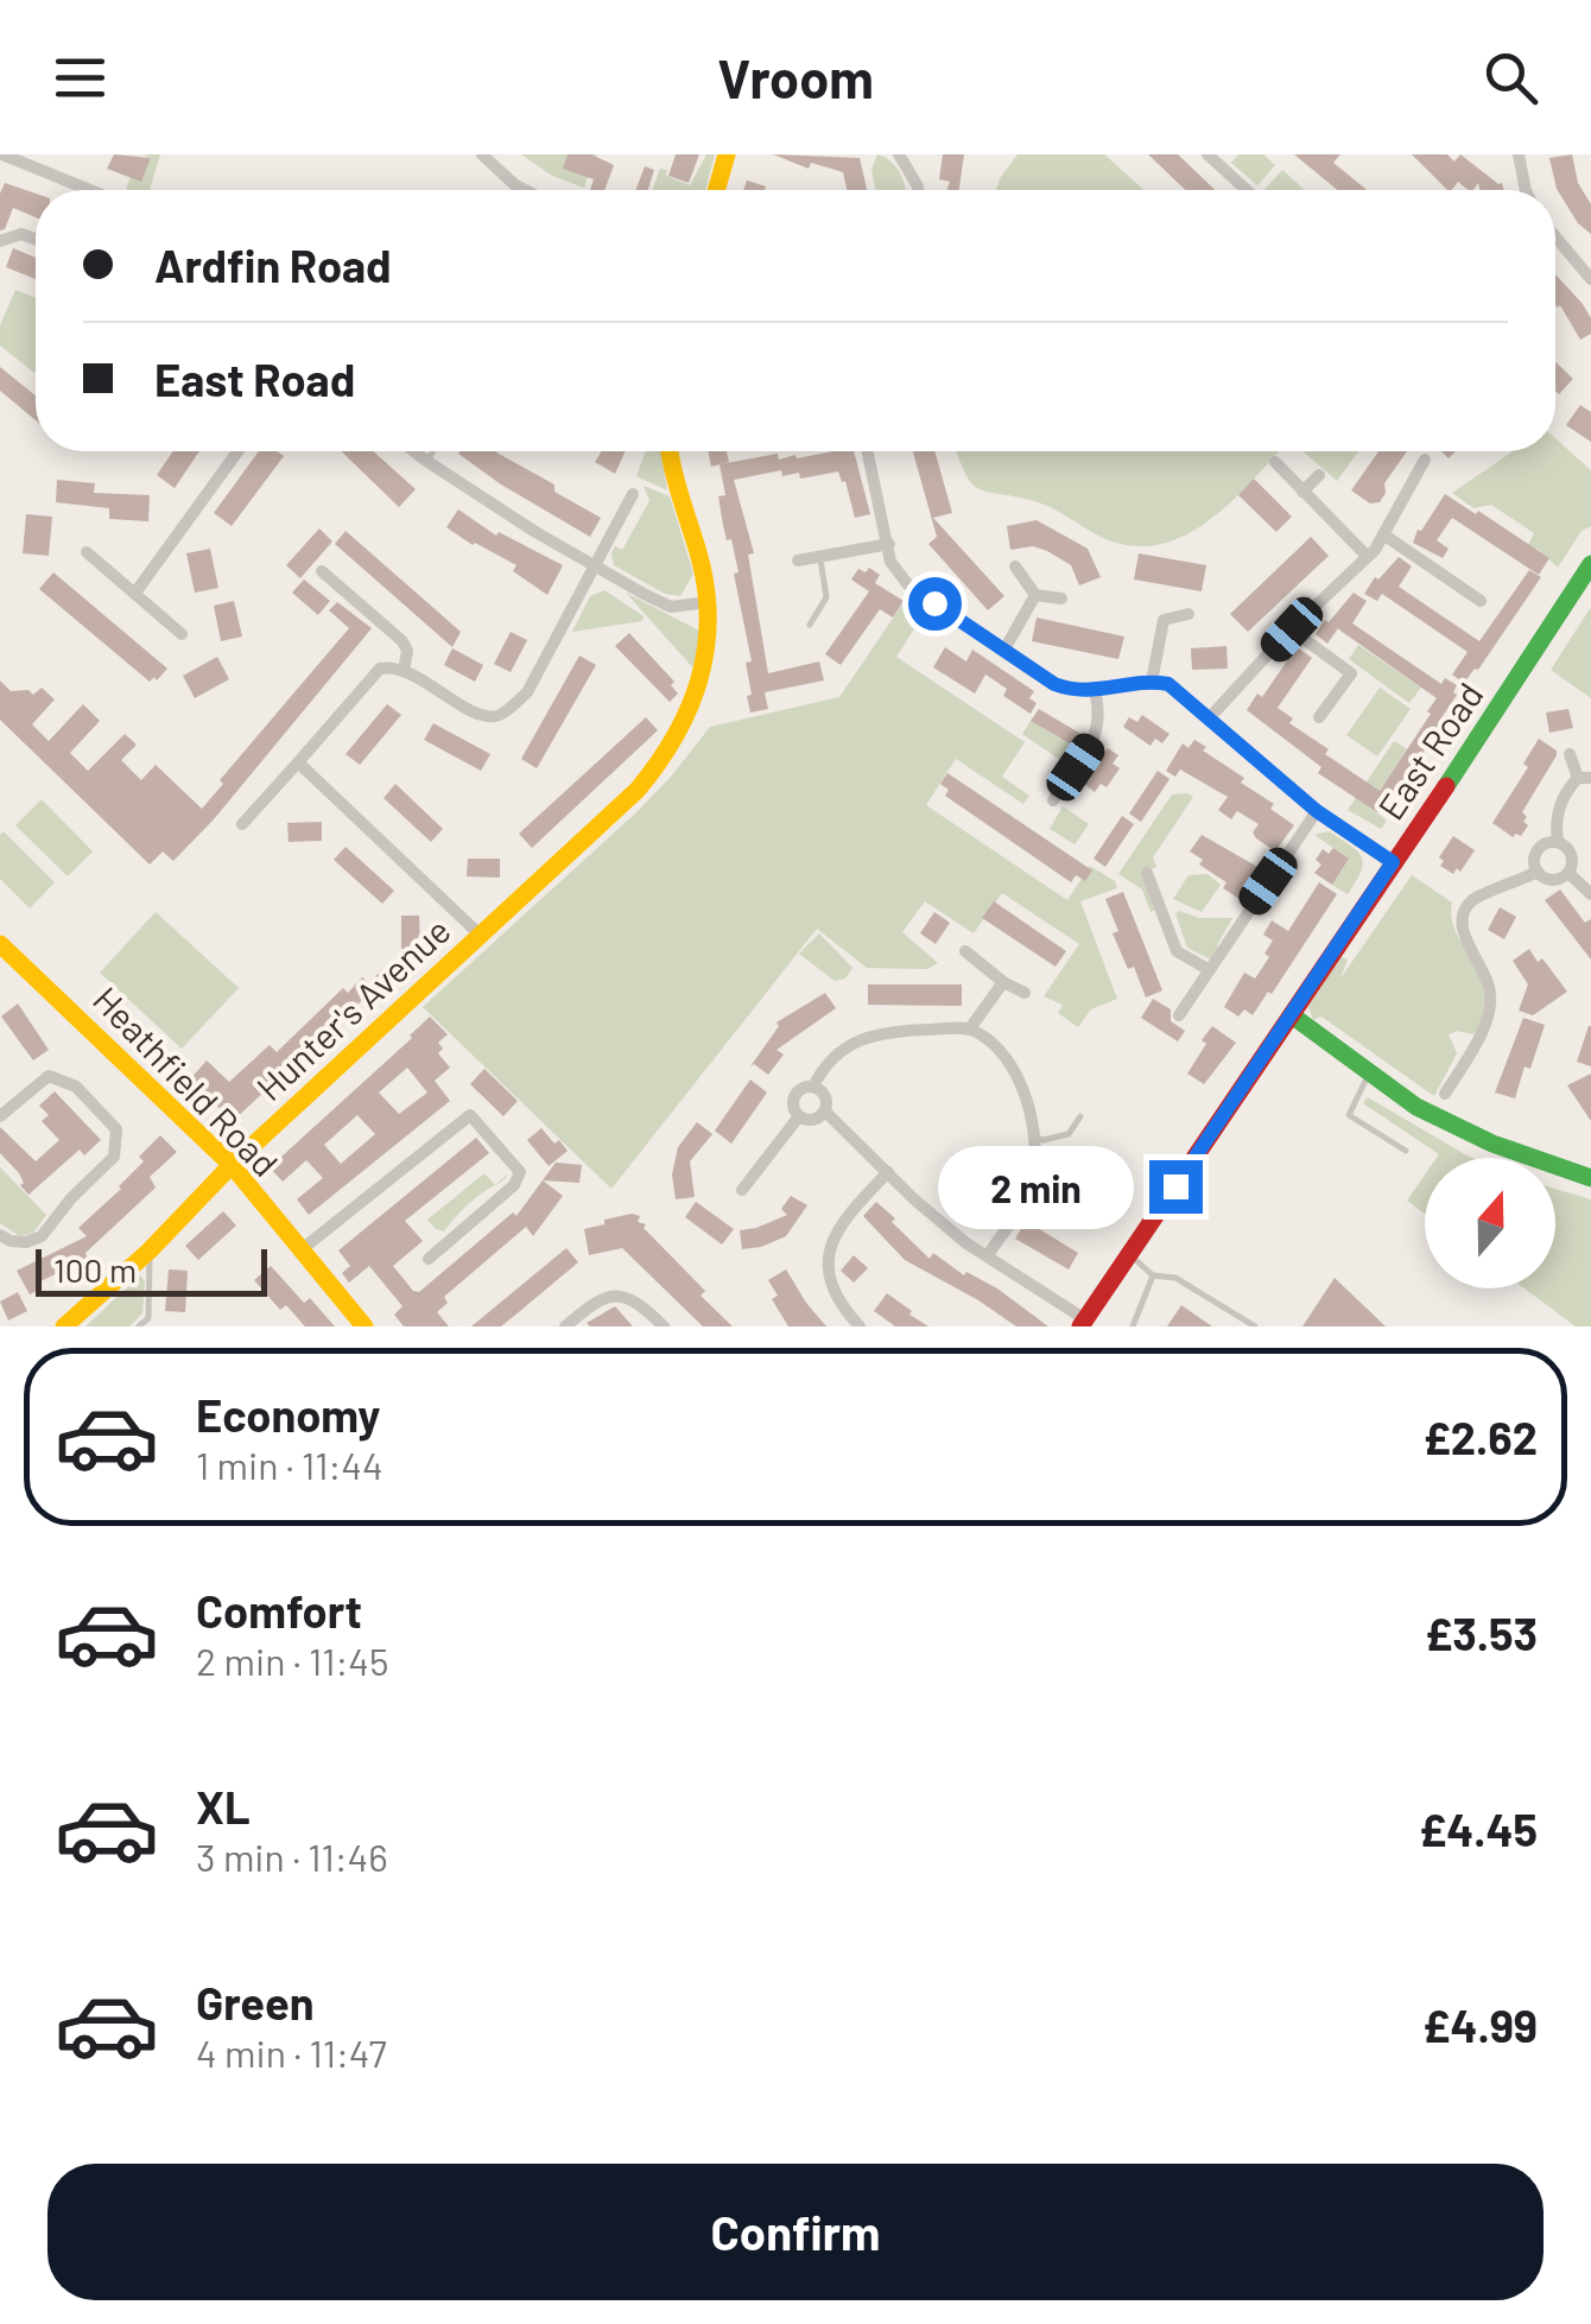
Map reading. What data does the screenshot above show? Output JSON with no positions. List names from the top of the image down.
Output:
{
  "streets": {
    "street": ["East Road", "Hunter's Avenue", "Heathfield Road"]
  },
  "crossings": [
    ["Hunter's Avenue", "Heathfield Road"]
  ],
  "scale_bar": "100 m",
  "north": "top",
  "page": {
    "header": "Vroom",
    "banner": ["Ardfin Road", "East Road"],
    "bubble": "2 min",
    "scale": "100 m",
    "list": [
      {
        "name": "Economy",
        "note": "1 min · 11:44",
        "value": "£2.62"
      },
      {
        "name": "Comfort",
        "note": "2 min · 11:45",
        "value": "£3.53"
      },
      {
        "name": "XL",
        "note": "3 min · 11:46",
        "value": "£4.45"
      },
      {
        "name": "Green",
        "note": "4 min · 11:47",
        "value": "£4.99"
      }
    ],
    "buttons": "Confirm"
  }
}
